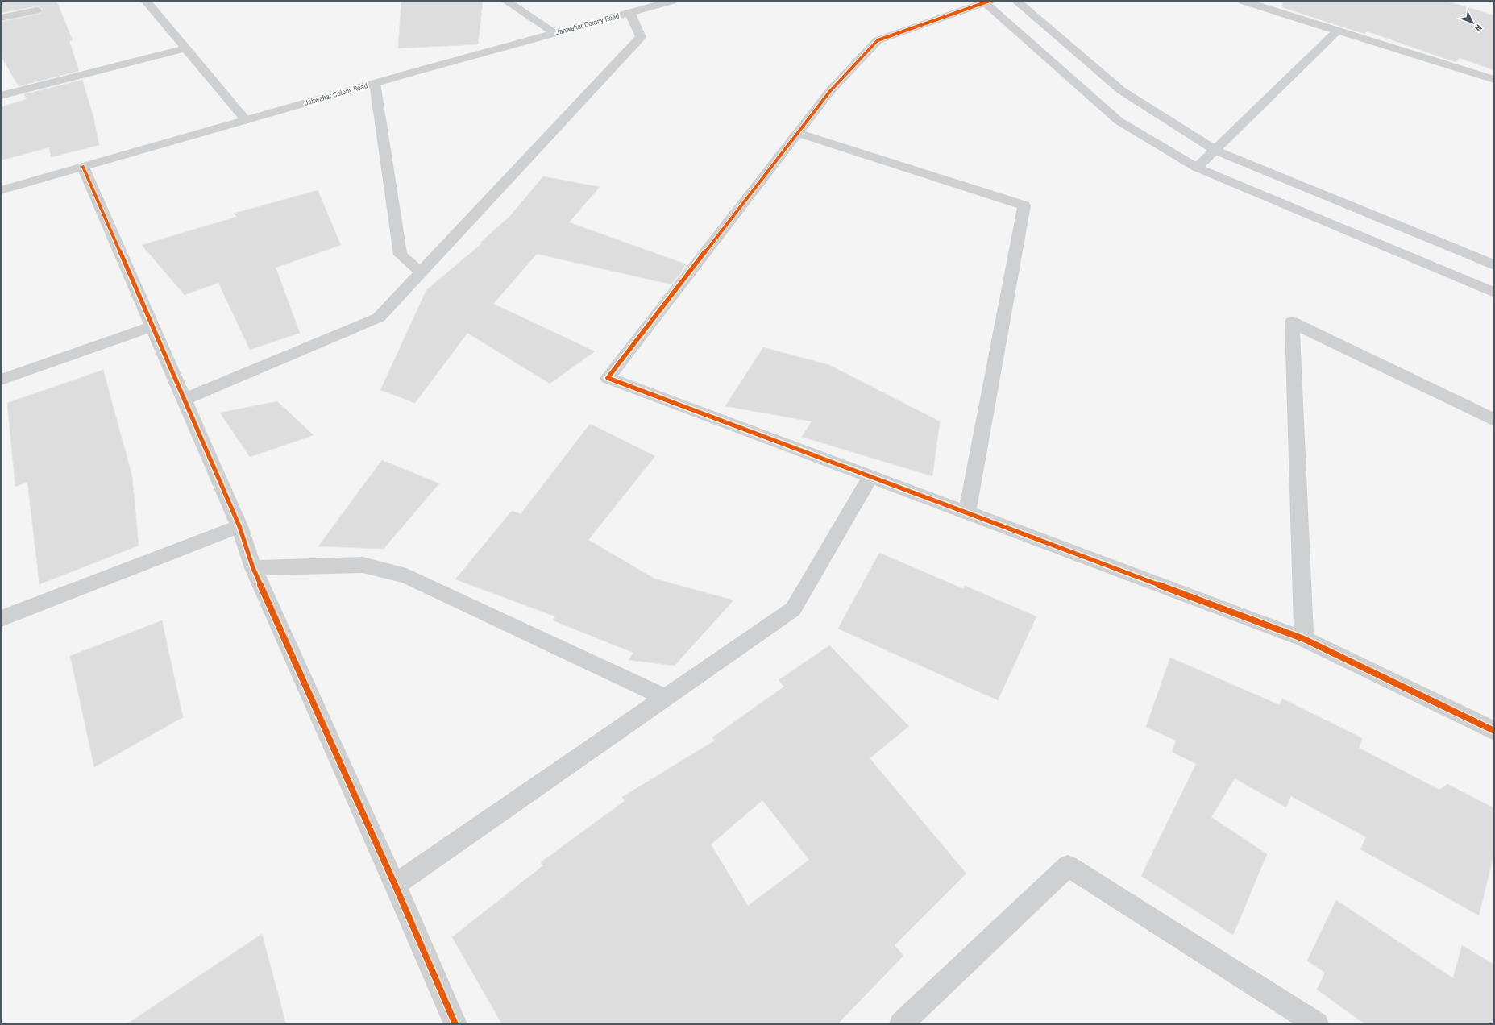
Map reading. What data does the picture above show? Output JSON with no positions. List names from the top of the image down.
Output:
{
  "streets": {
    "street": ["Jahwahar Colony Road"]
  },
  "north": "bottom right"
}
